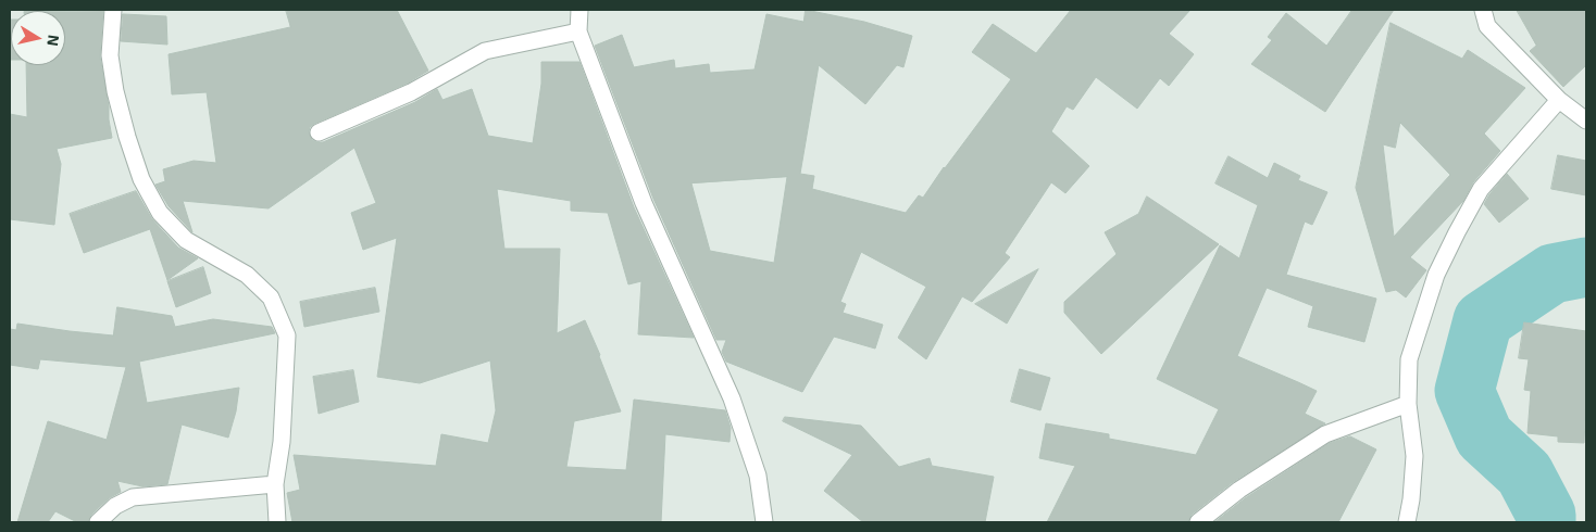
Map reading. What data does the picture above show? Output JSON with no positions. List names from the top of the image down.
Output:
{
  "north": "right"
}
